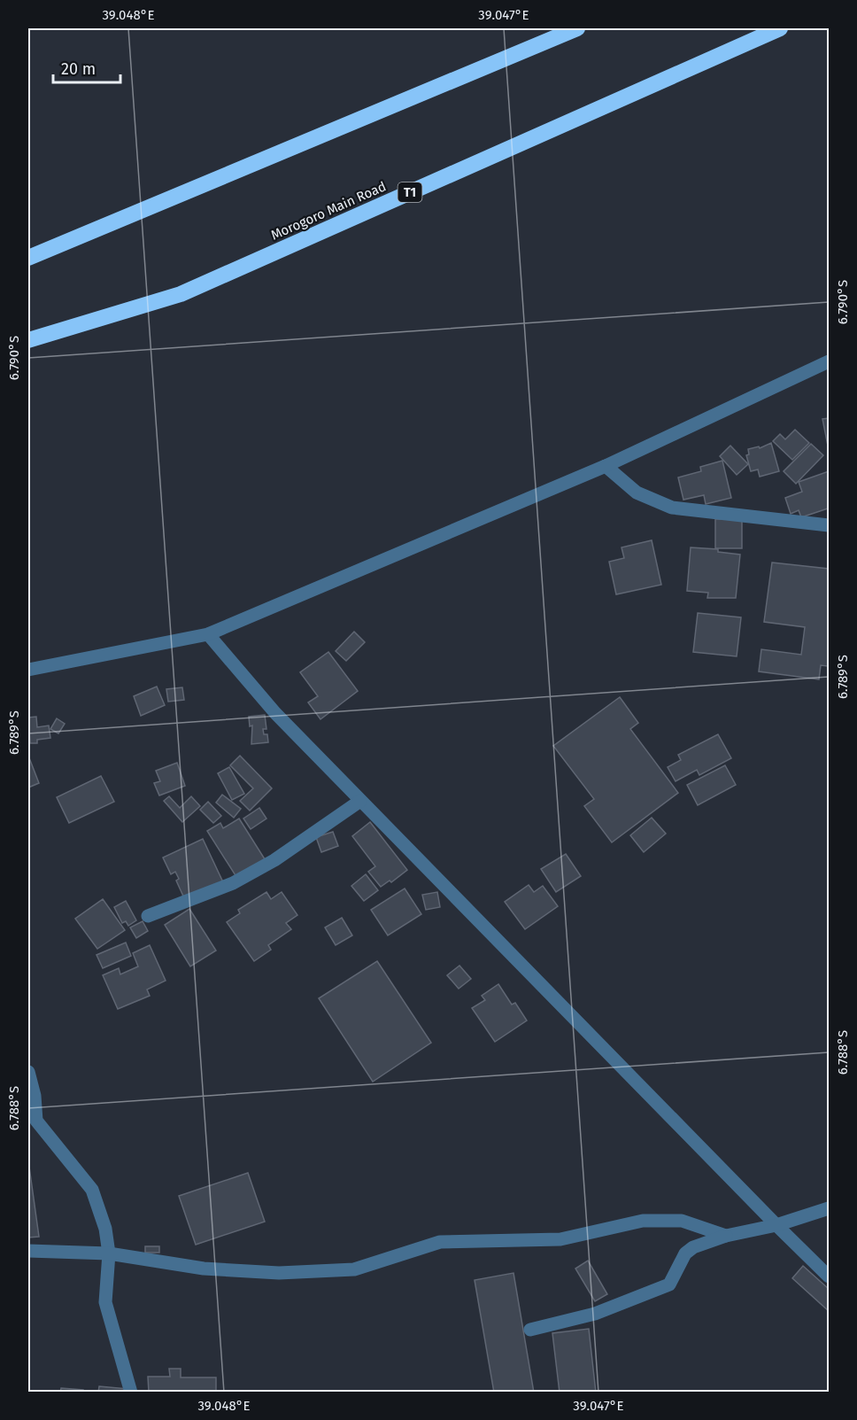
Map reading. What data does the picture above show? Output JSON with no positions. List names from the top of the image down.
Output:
{
  "streets": {
    "highway": ["T1", "Morogoro Main Road"]
  },
  "scale_bar": "20 m",
  "coordinates": [
    "39.048°E",
    "39.047°E",
    "6.790°S",
    "6.789°S",
    "6.788°S"
  ]
}
